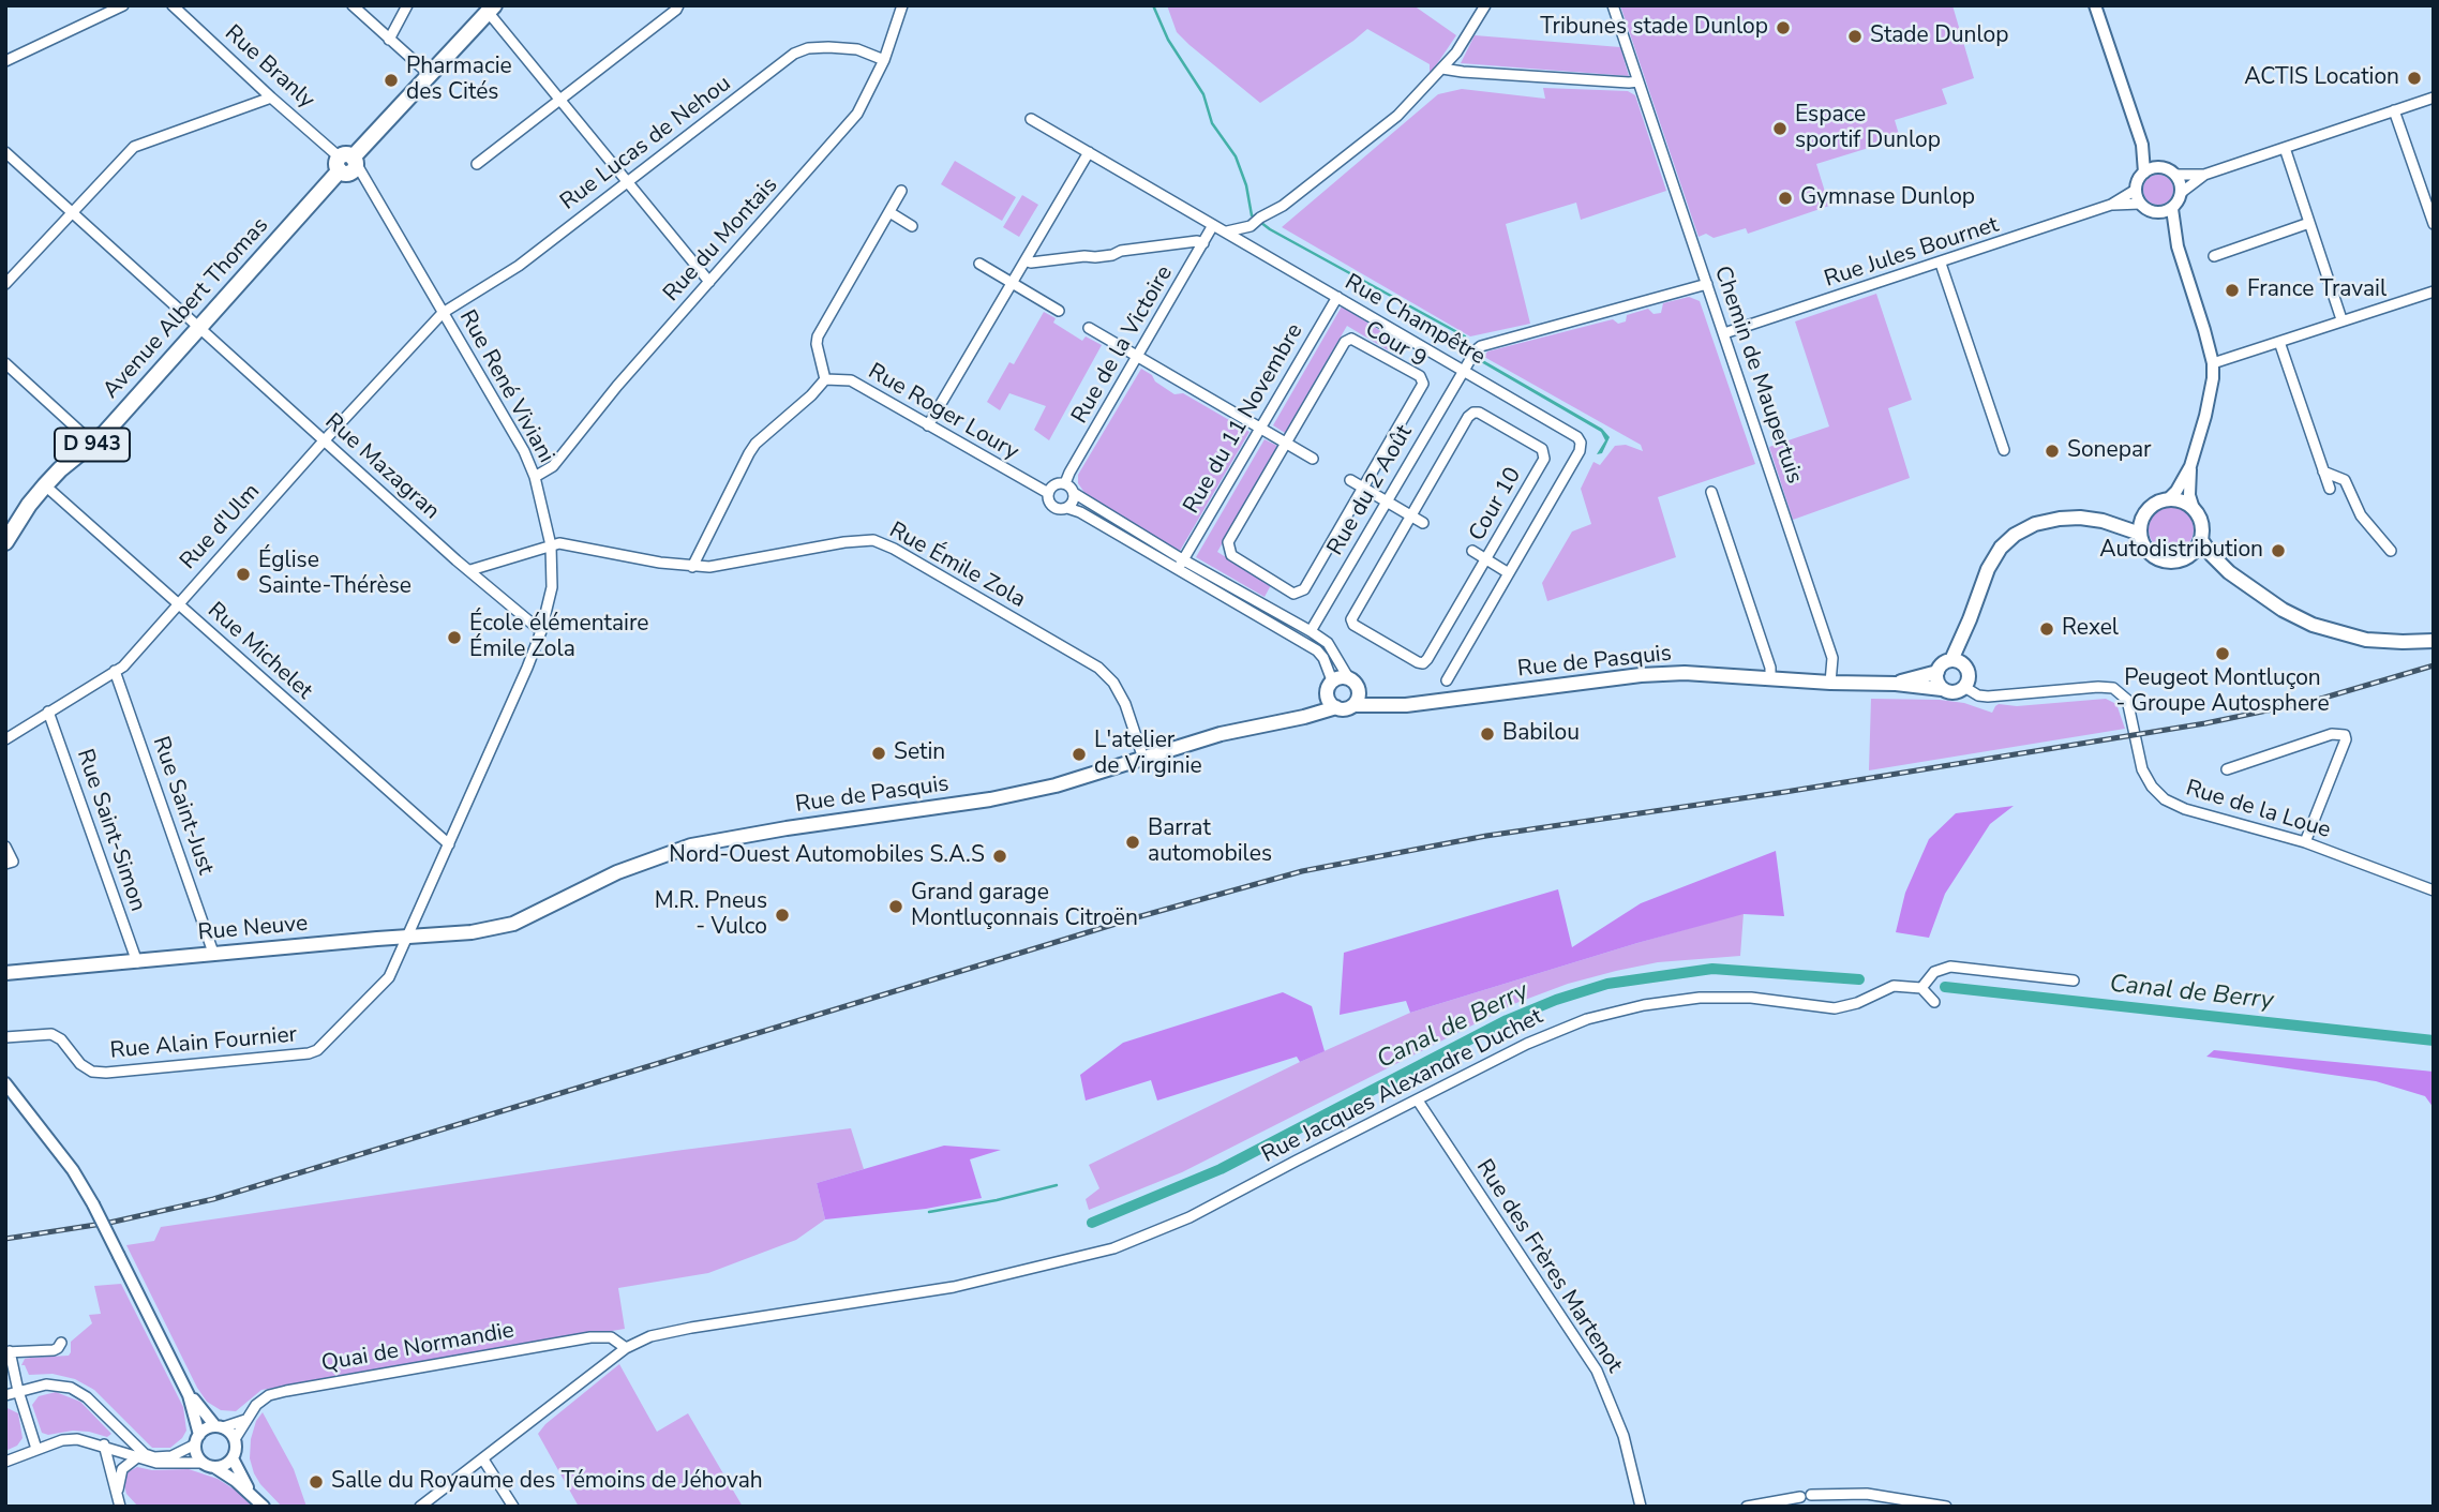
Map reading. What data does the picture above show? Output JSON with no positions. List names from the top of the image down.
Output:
{
  "streets": {
    "main road": [
      "Avenue Albert Thomas",
      "D 943",
      "Rue de Pasquis",
      "Rue Neuve"
    ],
    "street": [
      "Rue Branly",
      "Rue Lucas de Nehou",
      "Rue du Montais",
      "Rue Jules Bournet",
      "Rue Champêtre",
      "Rue de la Victoire",
      "Cour 9",
      "Chemin de Maupertuis",
      "Rue René Viviani",
      "Rue Roger Loury",
      "Rue du 11 Novembre",
      "Rue Mazagran",
      "Rue du 2 Août",
      "Cour 10",
      "Rue d'Ulm",
      "Rue Émile Zola",
      "Rue Michelet",
      "Rue Saint-Just",
      "Rue de la Loue",
      "Rue Saint-Simon",
      "Rue Alain Fournier",
      "Rue Jacques Alexandre Duchet",
      "Rue des Frères Martenot",
      "Quai de Normandie"
    ]
  },
  "crossings": [
    ["Rue Branly", "Avenue Albert Thomas"],
    ["Rue Branly", "Rue René Viviani"],
    ["Rue Lucas de Nehou", "Rue du Montais"],
    ["Rue Lucas de Nehou", "Rue René Viviani"],
    ["Rue Lucas de Nehou", "Rue d'Ulm"],
    ["Rue du Montais", "Rue René Viviani"],
    ["Rue Jules Bournet", "Chemin de Maupertuis"],
    ["Avenue Albert Thomas", "Rue René Viviani"],
    ["Avenue Albert Thomas", "Rue Mazagran"],
    ["Avenue Albert Thomas", "Rue Michelet"],
    ["Rue Champêtre", "Rue de la Victoire"],
    ["Rue Champêtre", "Rue du 11 Novembre"],
    ["Rue Champêtre", "Rue du 2 Août"],
    ["Rue de la Victoire", "Rue Roger Loury"],
    ["Chemin de Maupertuis", "Rue du 2 Août"],
    ["Chemin de Maupertuis", "Rue de Pasquis"],
    ["Rue René Viviani", "Rue Mazagran"],
    ["Rue René Viviani", "Rue d'Ulm"],
    ["Rue René Viviani", "Rue Émile Zola"],
    ["Rue René Viviani", "Rue Michelet"],
    ["Rue René Viviani", "Rue Neuve"],
    ["Rue René Viviani", "Rue Alain Fournier"],
    ["Rue Roger Loury", "Rue du 11 Novembre"],
    ["Rue Roger Loury", "Rue du 2 Août"],
    ["Rue Roger Loury", "Rue de Pasquis"],
    ["Rue Mazagran", "Rue d'Ulm"],
    ["Rue d'Ulm", "Rue Michelet"],
    ["Rue d'Ulm", "Rue Saint-Just"],
    ["Rue d'Ulm", "Rue Saint-Simon"],
    ["Rue Émile Zola", "Rue de Pasquis"],
    ["Rue de Pasquis", "Rue de la Loue"],
    ["Rue de Pasquis", "Rue Neuve"],
    ["Rue Saint-Just", "Rue Neuve"],
    ["Rue Saint-Simon", "Rue Neuve"],
    ["Rue Neuve", "Rue Alain Fournier"],
    ["Rue Jacques Alexandre Duchet", "Rue des Frères Martenot"],
    ["Rue Jacques Alexandre Duchet", "Quai de Normandie"]
  ],
  "water": ["Canal de Berry"],
  "places": [
    "Tribunes stade Dunlop",
    "Stade Dunlop",
    "ACTIS Location",
    "Pharmacie des Cités",
    "Espace sportif Dunlop",
    "Gymnase Dunlop",
    "France Travail",
    "Sonepar",
    "Autodistribution",
    "Église Sainte-Thérèse",
    "Rexel",
    "École élémentaire Émile Zola",
    "Peugeot Montluçon - Groupe Autosphere",
    "Babilou",
    "Setin",
    "L'atelier de Virginie",
    "Barrat automobiles",
    "Nord-Ouest Automobiles S.A.S",
    "Grand garage Montluçonnais Citroën",
    "M.R. Pneus - Vulco",
    "Salle du Royaume des Témoins de Jéhovah"
  ]
}
